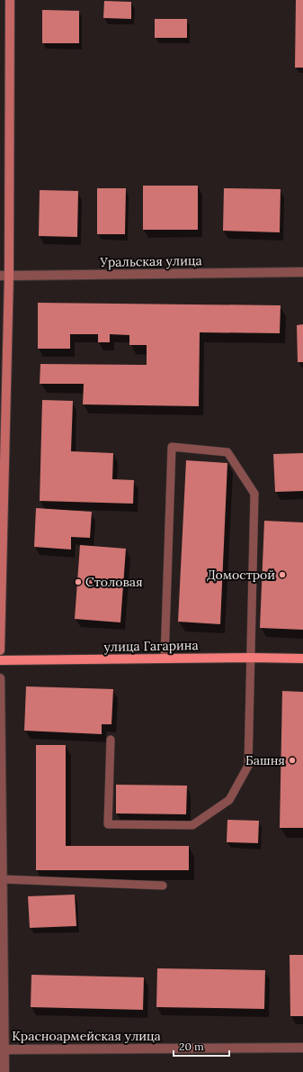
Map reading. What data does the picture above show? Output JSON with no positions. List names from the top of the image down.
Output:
{
  "streets": {
    "main road": ["улица Гагарина"],
    "street": ["Уральская улица", "Красноармейская улица"]
  },
  "places": ["Домострой", "Столовая", "Башня"],
  "scale_bar": "20 m"
}
